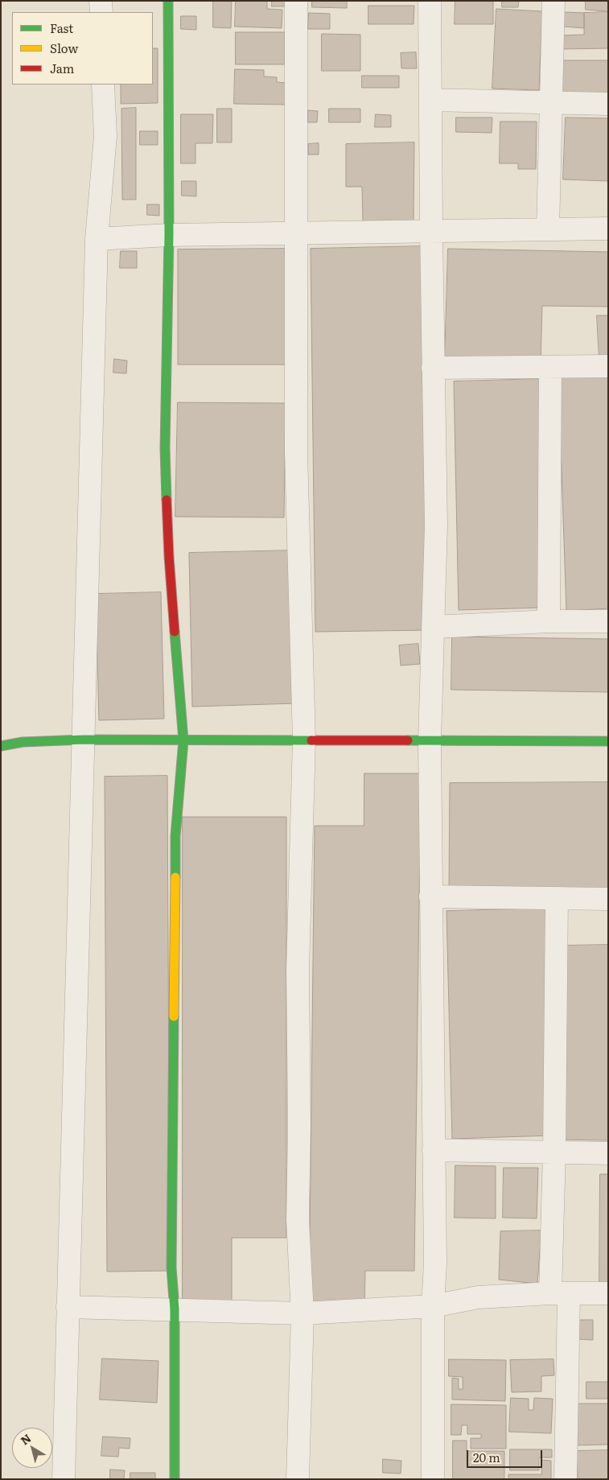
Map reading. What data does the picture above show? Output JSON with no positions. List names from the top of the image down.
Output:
{
  "legend": ["Fast", "Slow", "Jam"],
  "scale_bar": "20 m",
  "north": "top left"
}
